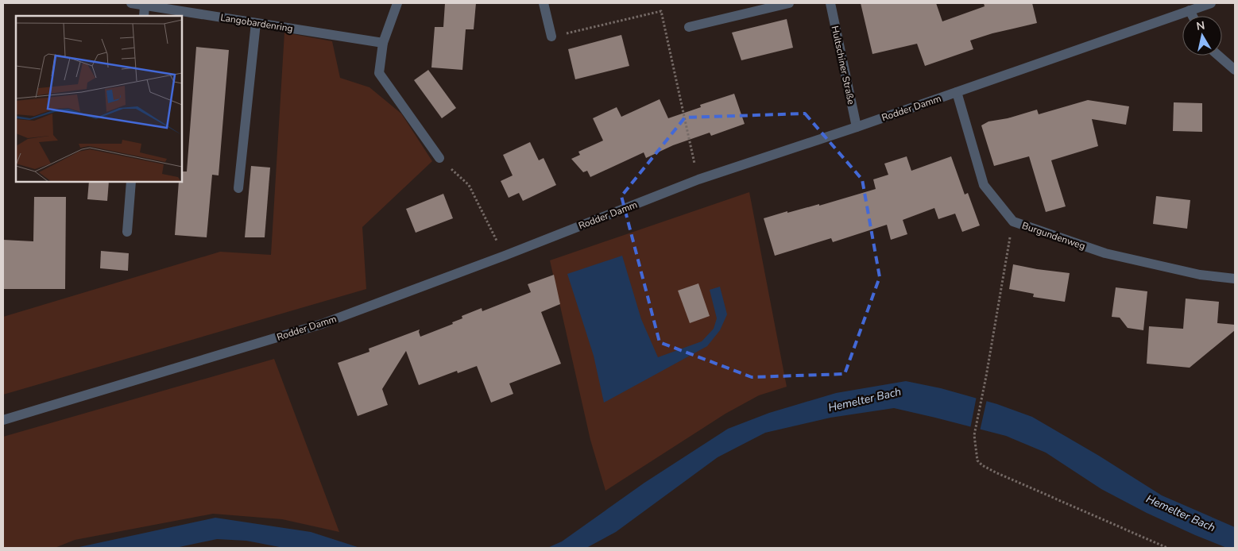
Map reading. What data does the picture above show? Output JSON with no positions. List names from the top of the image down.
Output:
{
  "streets": {
    "street": [
      "Langobardenring",
      "Hultschiner Straße",
      "Rodder Damm",
      "Burgundenweg"
    ]
  },
  "crossings": [
    ["Hultschiner Straße", "Rodder Damm"],
    ["Rodder Damm", "Burgundenweg"]
  ],
  "water": ["Hemelter Bach"],
  "north": "top"
}
